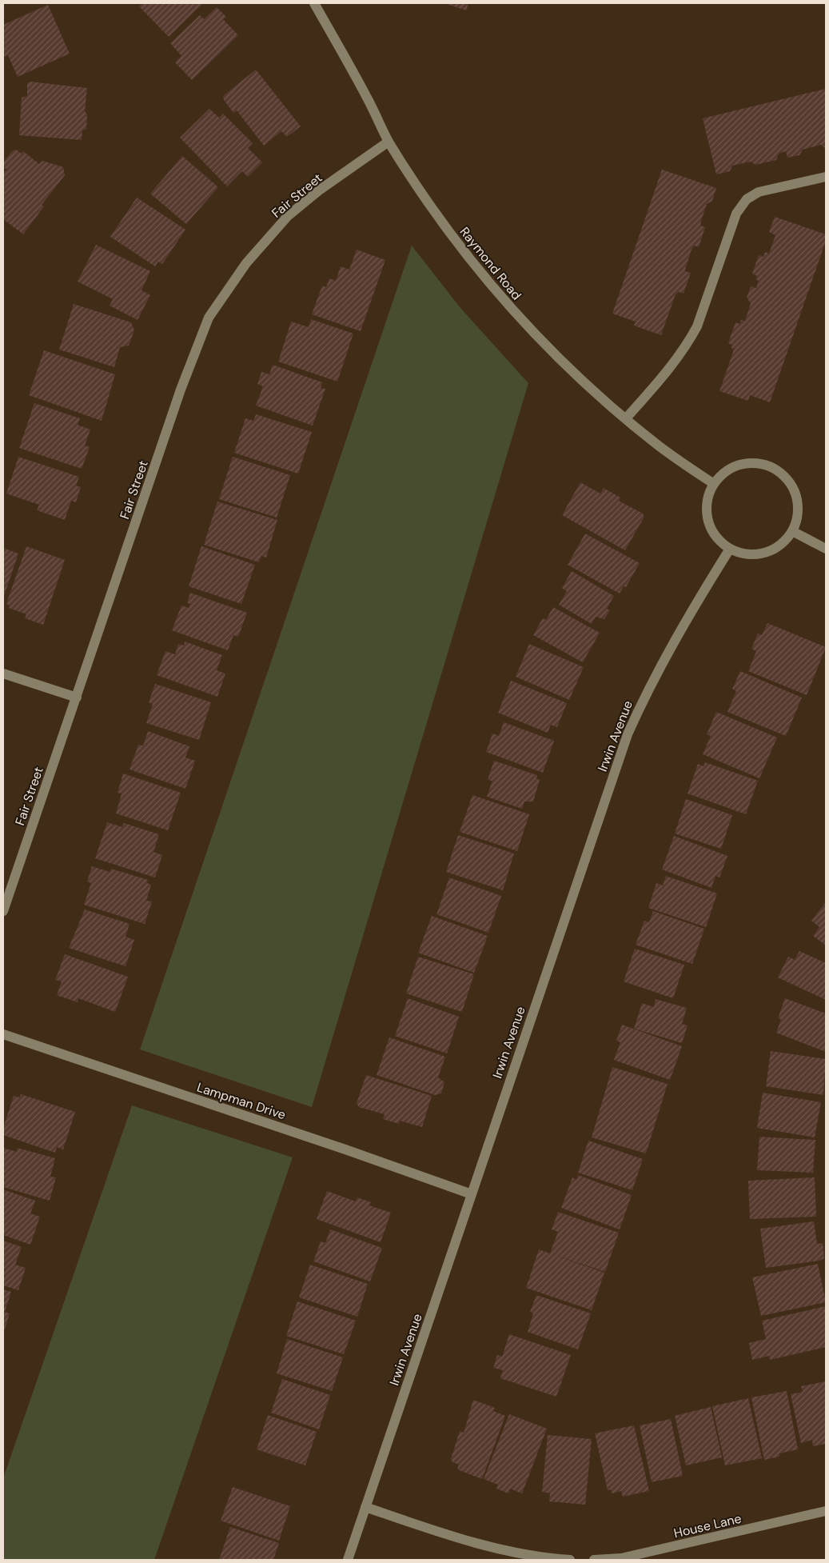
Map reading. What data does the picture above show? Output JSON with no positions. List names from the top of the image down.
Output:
{
  "streets": {
    "street": [
      "Fair Street",
      "Raymond Road",
      "Irwin Avenue",
      "Lampman Drive",
      "House Lane"
    ]
  },
  "crossings": [
    ["Fair Street", "Raymond Road"],
    ["Raymond Road", "Irwin Avenue"],
    ["Irwin Avenue", "Lampman Drive"]
  ]
}
